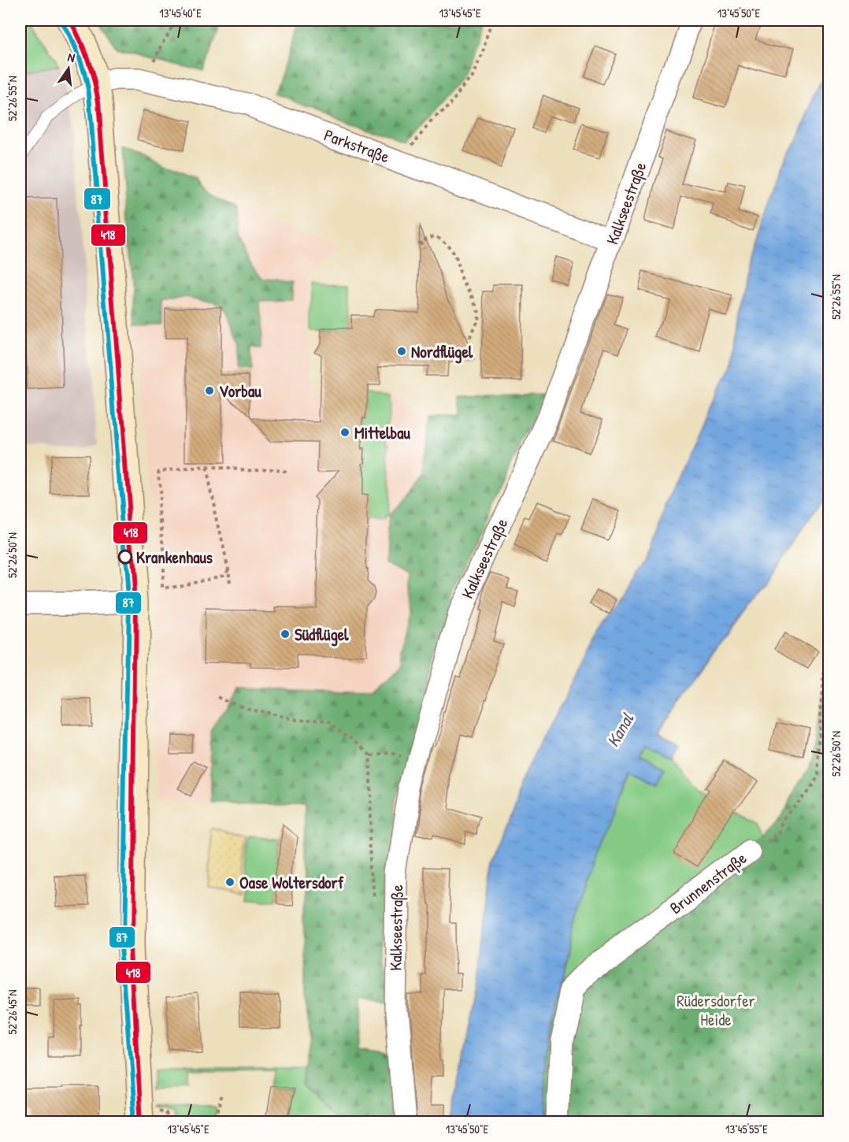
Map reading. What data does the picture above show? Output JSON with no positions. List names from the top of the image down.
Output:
{
  "streets": {
    "street": ["Parkstraße", "Kalkseestraße", "Brunnenstraße"]
  },
  "crossings": [
    ["Parkstraße", "Kalkseestraße"]
  ],
  "water": ["Kanal"],
  "parks": ["Rüdersdorfer Heide"],
  "places": [
    "Nordflügel",
    "Vorbau",
    "Mittelbau",
    "Krankenhaus",
    "Südflügel",
    "Oase Woltersdorf"
  ],
  "lines": ["transit line 87", "transit line 418"],
  "north": "top",
  "coordinates": [
    "13°45'40\"E",
    "13°45'45\"E",
    "13°45'50\"E",
    "52°26'55\"N",
    "52°26'50\"N",
    "52°26'45\"N",
    "13°45'55\"E"
  ]
}
